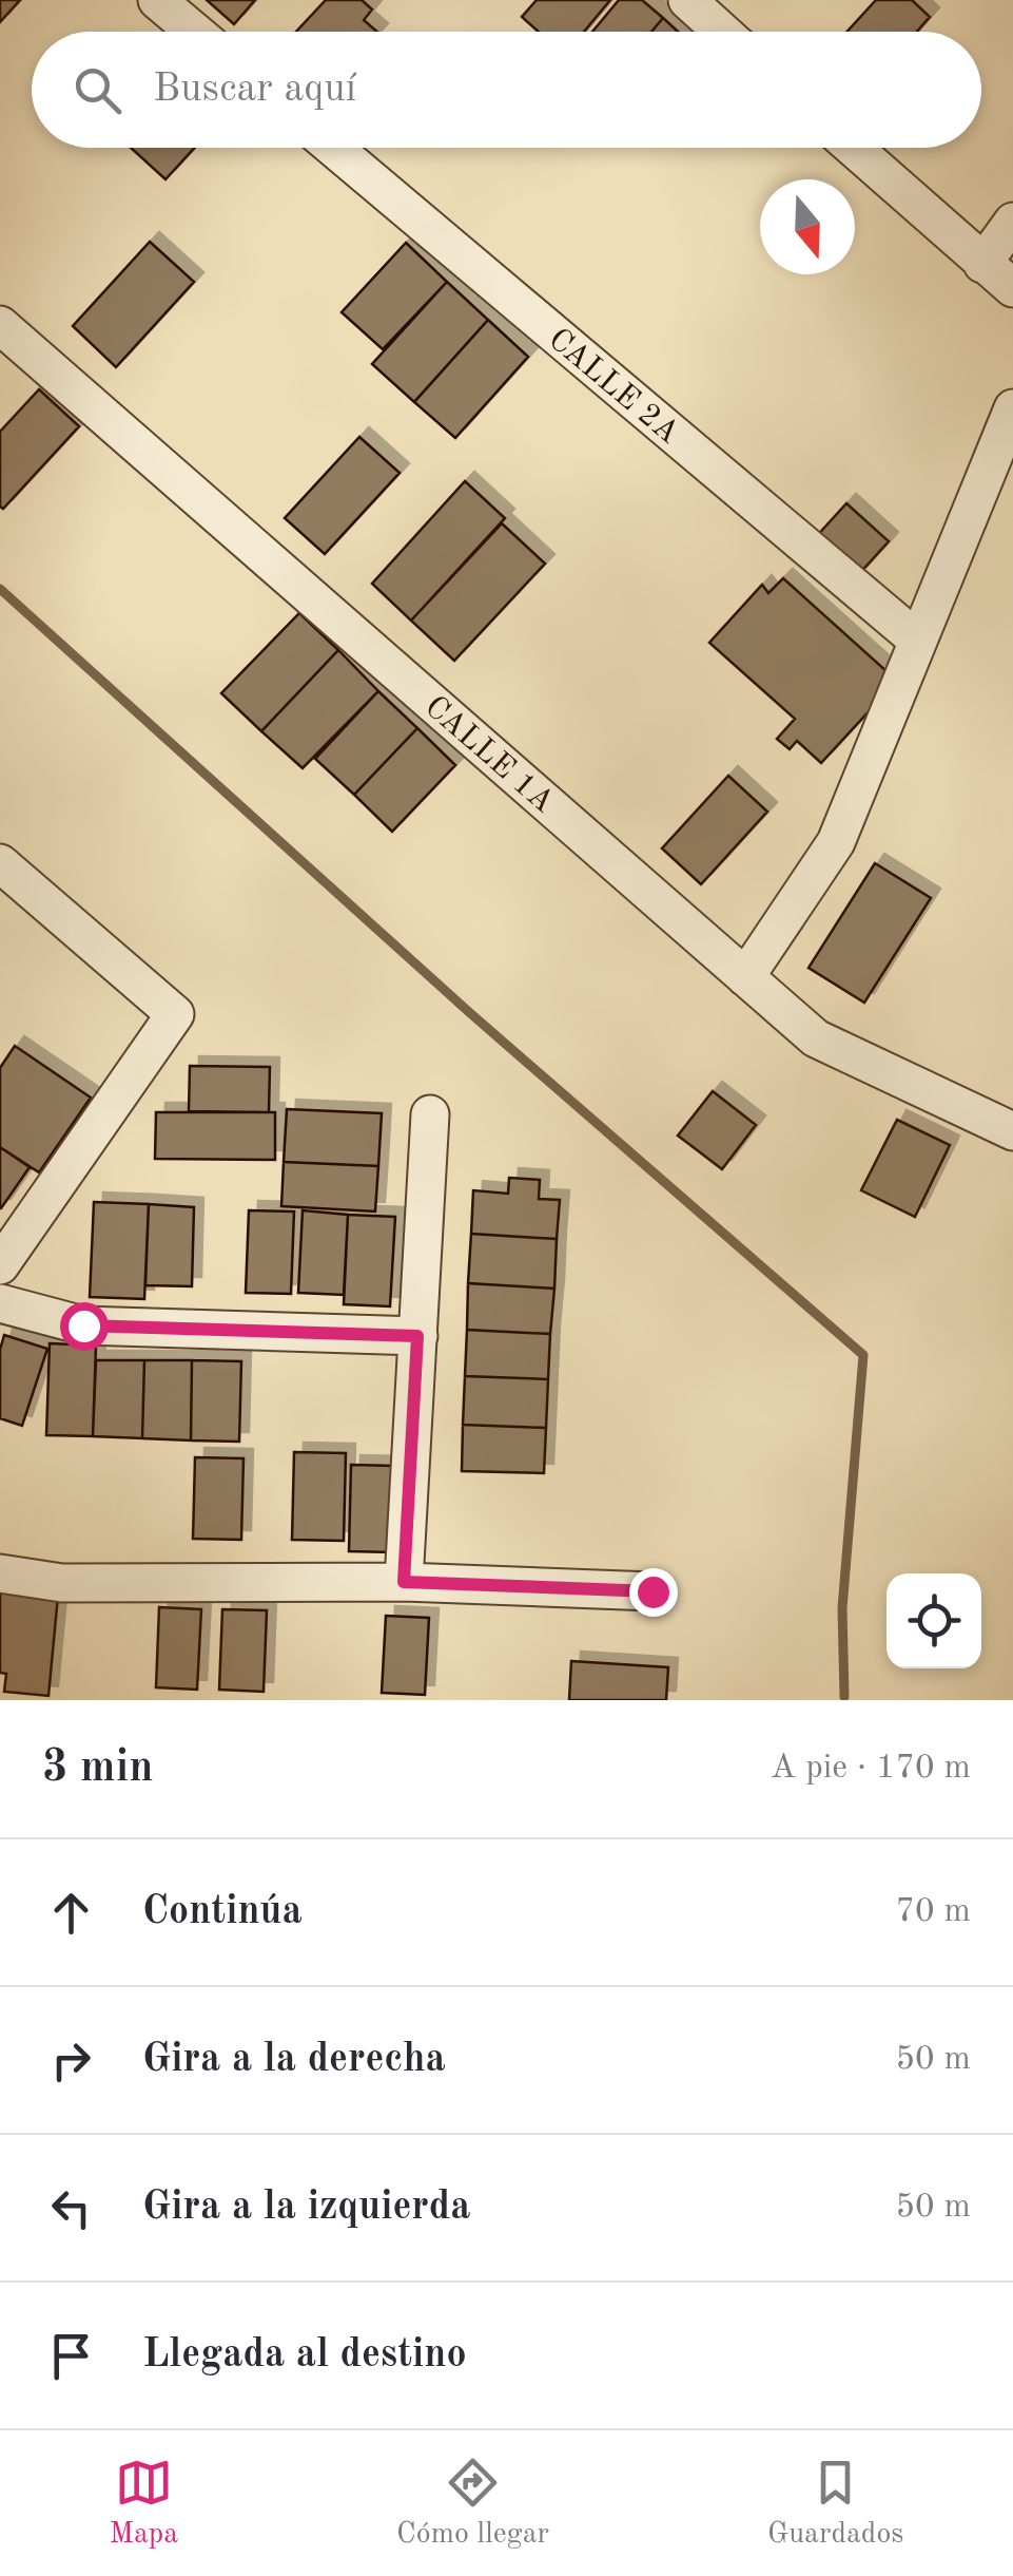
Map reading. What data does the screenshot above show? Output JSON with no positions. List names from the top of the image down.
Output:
{
  "streets": {
    "street": ["CALLE 2A", "CALLE 1A"]
  },
  "north": "bottom",
  "page": {
    "search": "Buscar aquí",
    "heading": ["3 min", "A pie · 170 m"],
    "list": [
      ["Continúa", "70 m"],
      ["Gira a la derecha", "50 m"],
      ["Gira a la izquierda", "50 m"],
      "Llegada al destino"
    ],
    "nav": ["Mapa", "Cómo llegar", "Guardados"]
  }
}
